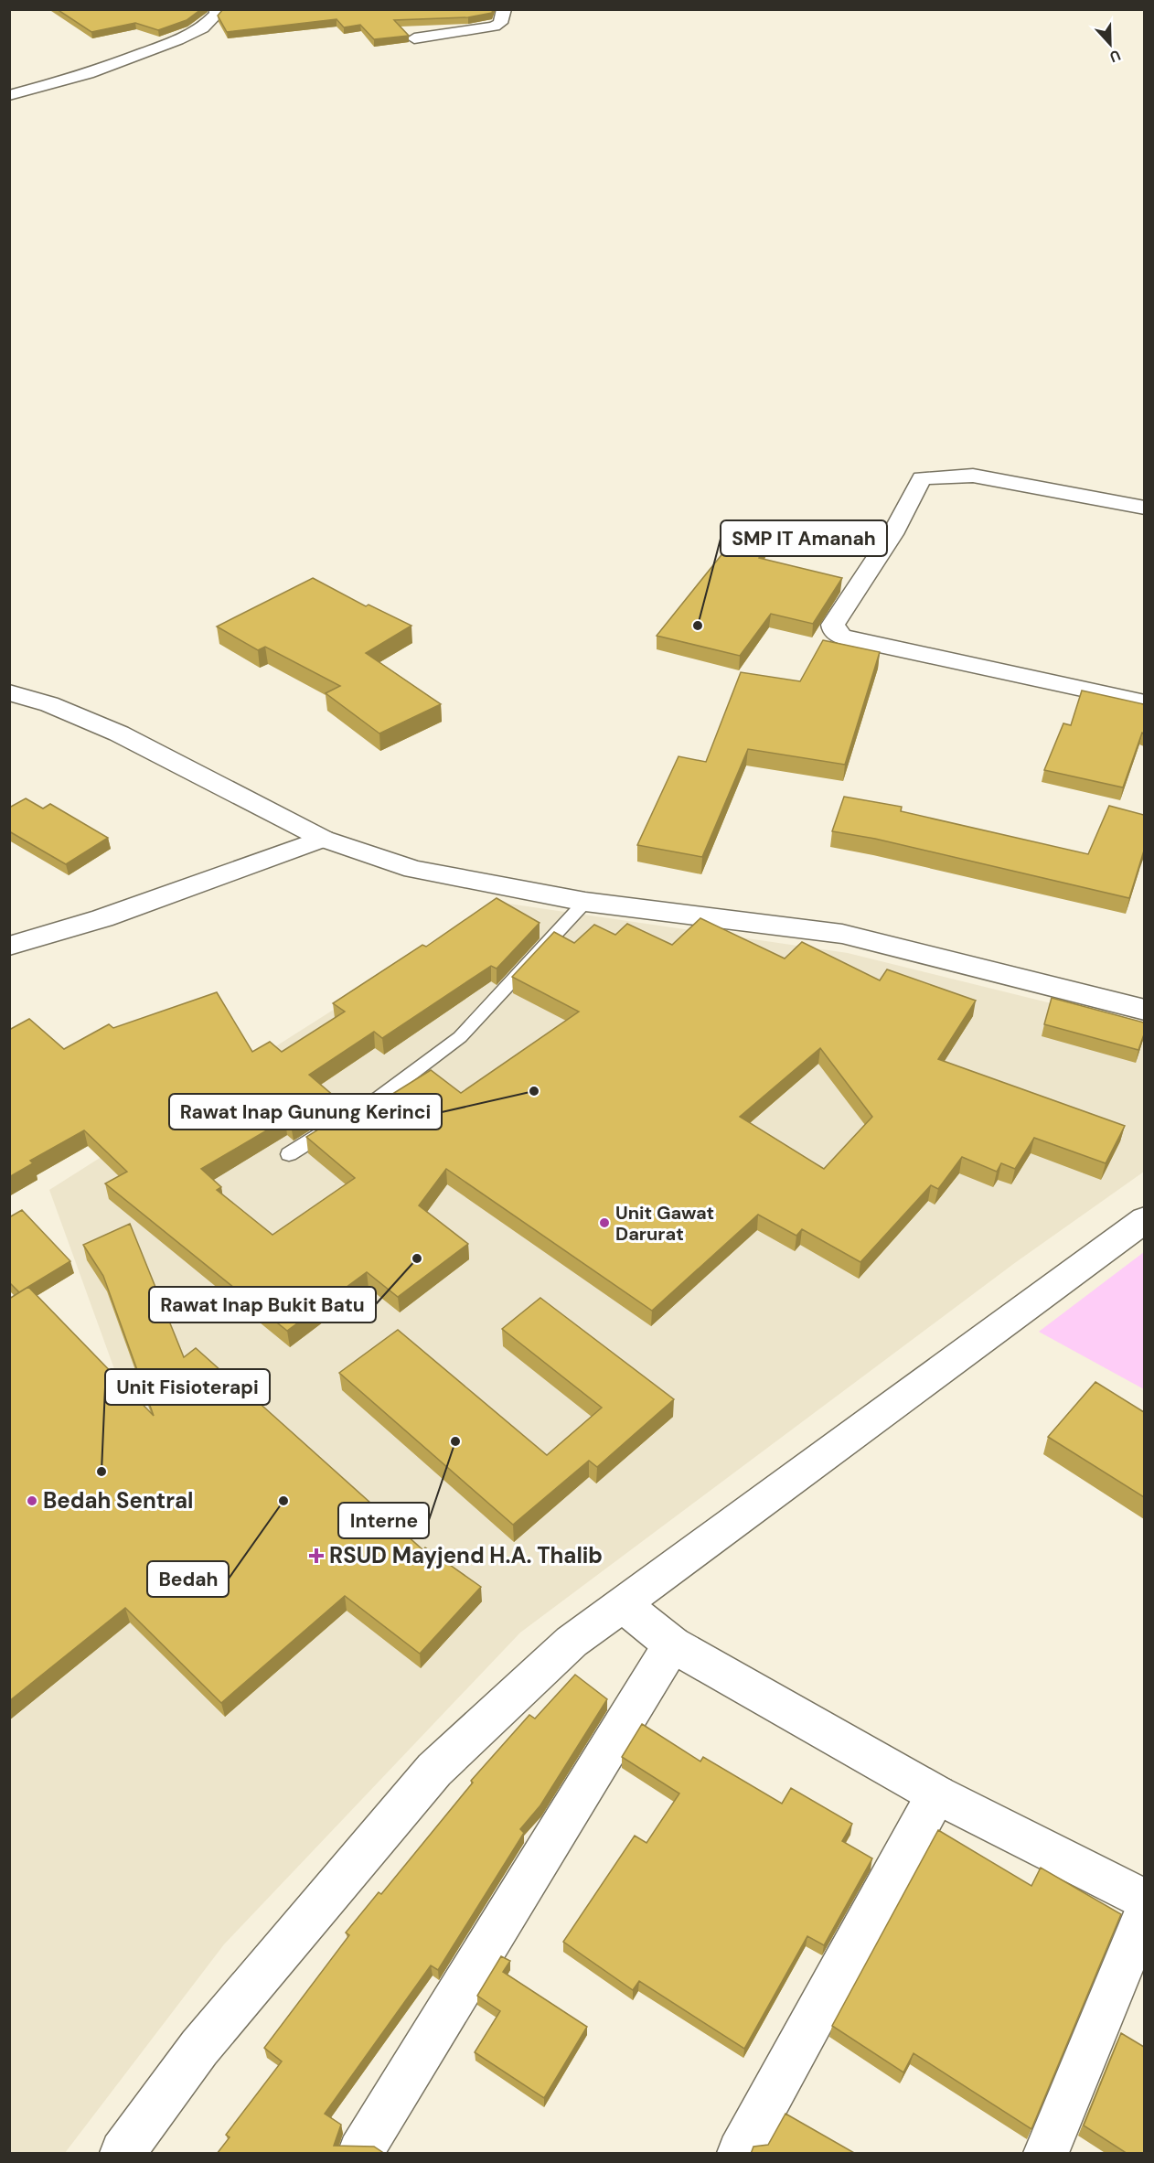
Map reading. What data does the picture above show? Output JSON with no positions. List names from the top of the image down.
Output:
{
  "places": {
    "other": [
      "SMP IT Amanah",
      "Rawat Inap Gunung Kerinci",
      "Unit Gawat Darurat",
      "Rawat Inap Bukit Batu",
      "Interne",
      "Unit Fisioterapi",
      "Bedah Sentral",
      "Bedah"
    ],
    "health": ["RSUD Mayjend H.A. Thalib"]
  },
  "north": "bottom"
}
